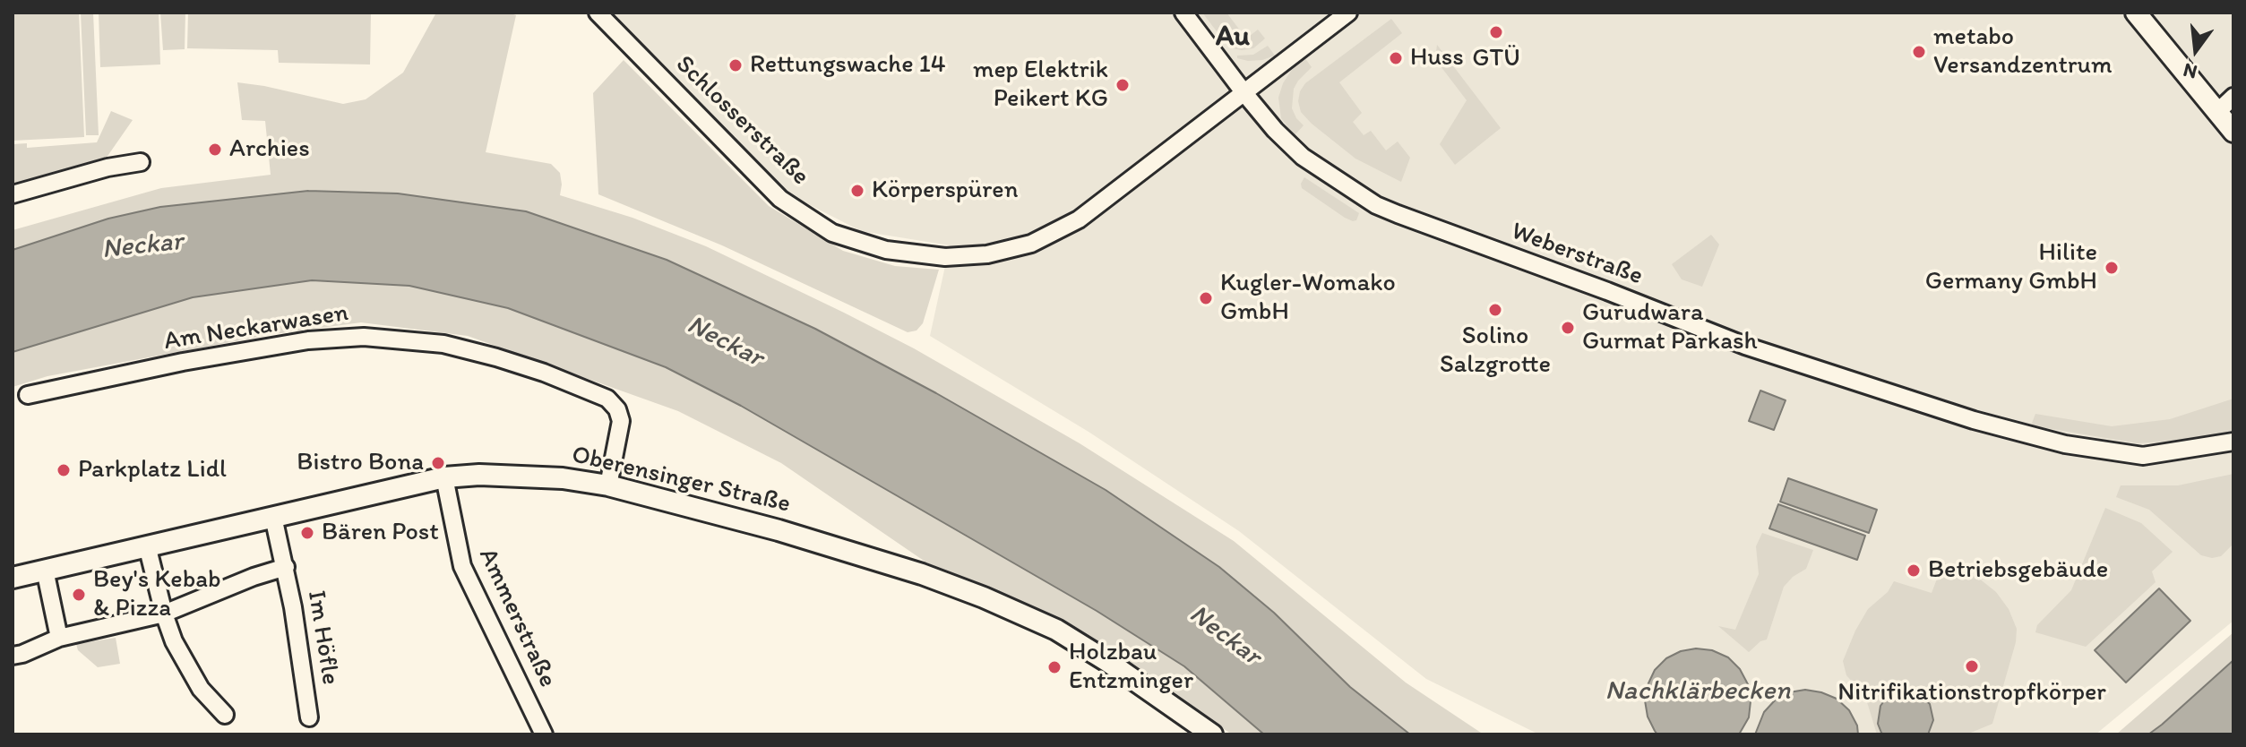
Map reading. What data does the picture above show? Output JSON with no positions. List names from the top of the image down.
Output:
{
  "streets": {
    "street": [
      "Schlosserstraße",
      "Weberstraße",
      "Am Neckarwasen",
      "Oberensinger Straße",
      "Ammerstraße",
      "Im Höfle"
    ]
  },
  "crossings": [
    ["Schlosserstraße", "Weberstraße"],
    ["Am Neckarwasen", "Oberensinger Straße"],
    ["Oberensinger Straße", "Ammerstraße"],
    ["Oberensinger Straße", "Im Höfle"]
  ],
  "districts": ["Au"],
  "water": ["Neckar", "Nachklärbecken"],
  "places": [
    "GTÜ",
    "metabo Versandzentrum",
    "Huss",
    "Rettungswache 14",
    "mep Elektrik Peikert KG",
    "Archies",
    "Körperspüren",
    "Hilite Germany GmbH",
    "Kugler-Womako GmbH",
    "Solino Salzgrotte",
    "Gurudwara Gurmat Parkash",
    "Bistro Bona",
    "Parkplatz Lidl",
    "Bären Post",
    "Betriebsgebäude",
    "Bey's Kebab & Pizza",
    "Nitrifikationstropfkörper",
    "Holzbau Entzminger"
  ],
  "north": "bottom"
}
